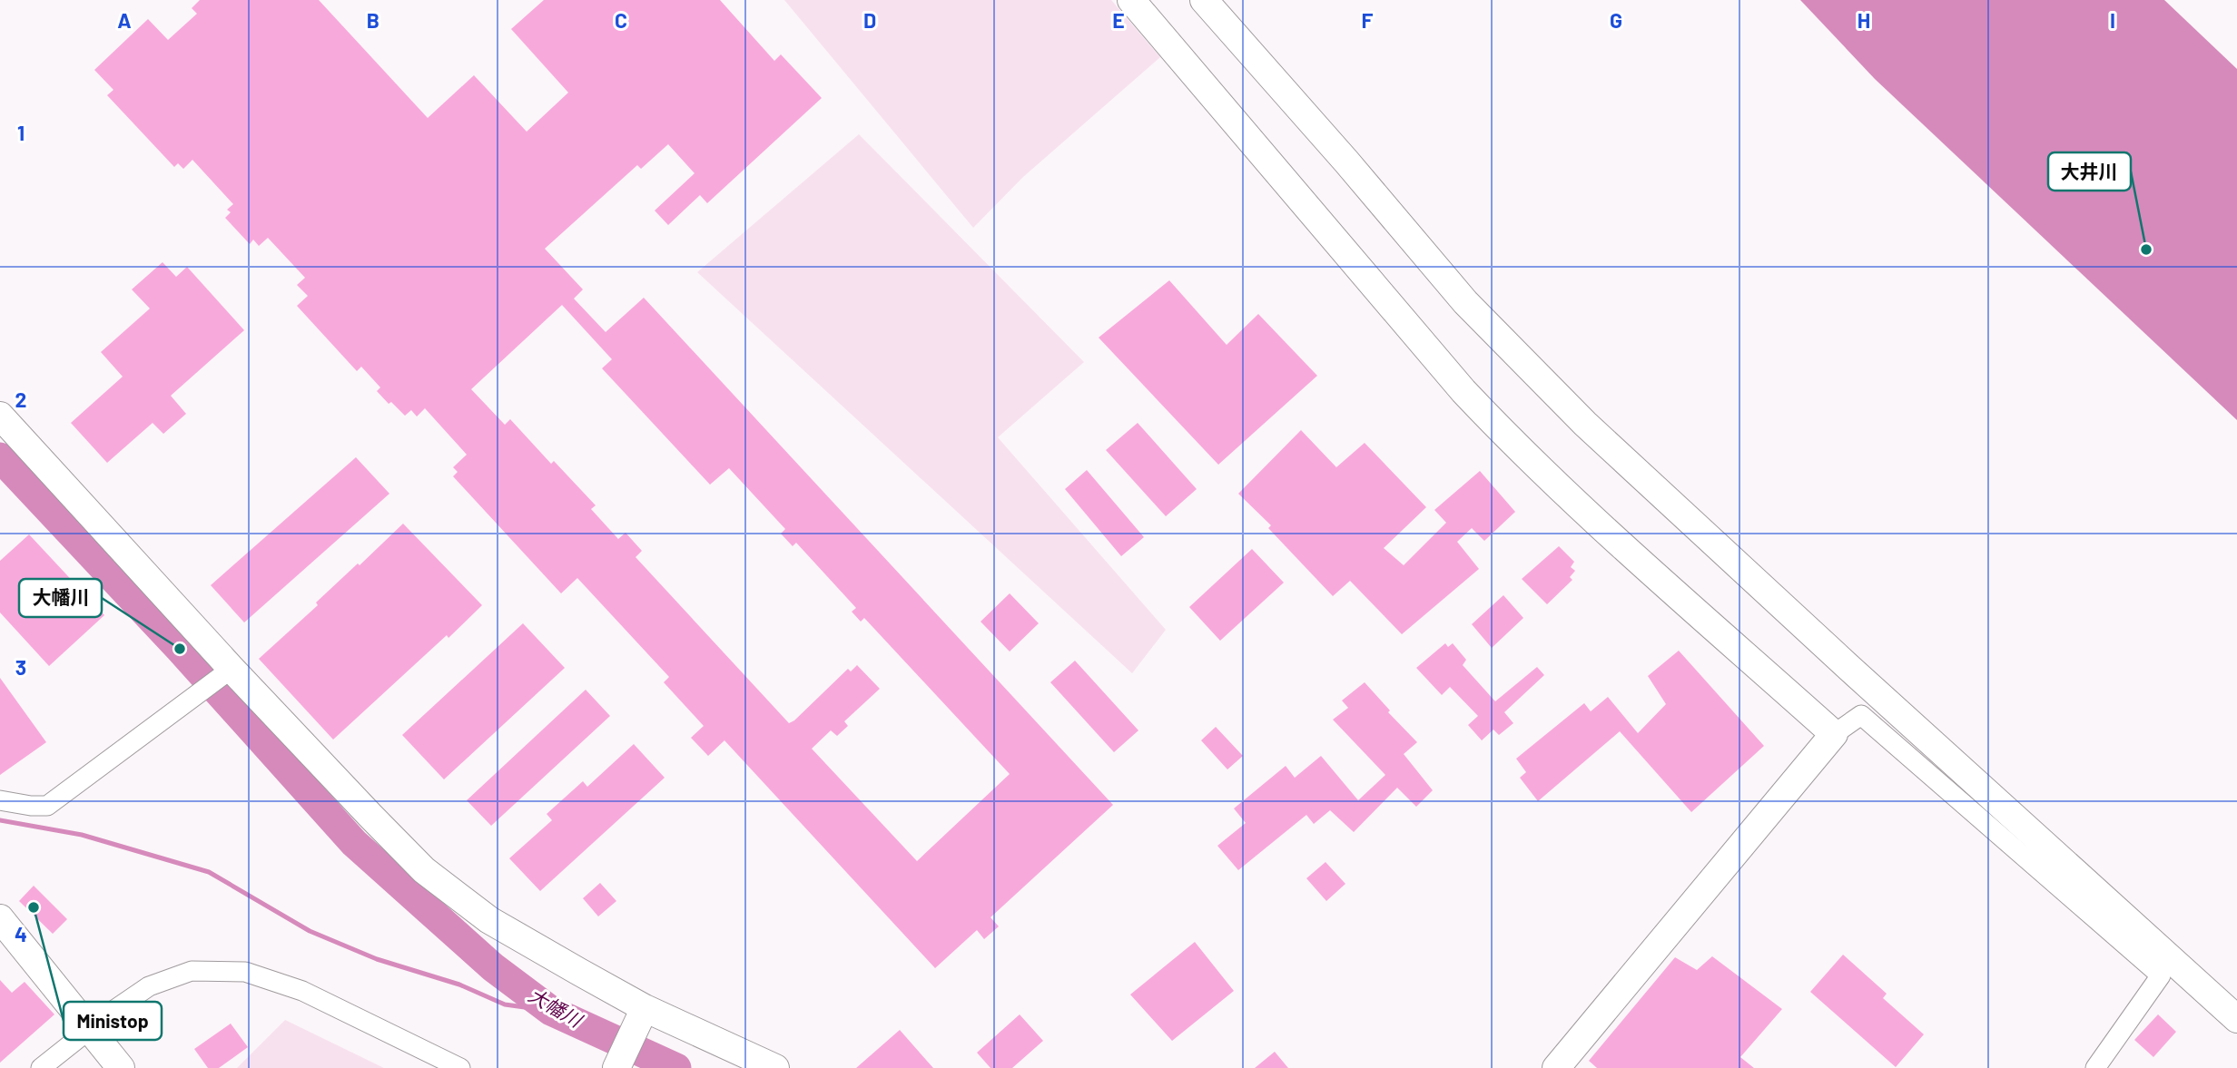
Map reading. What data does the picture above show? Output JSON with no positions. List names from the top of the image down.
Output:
{
  "water": ["大幡川"],
  "places": ["大井川", "大幡川", "Ministop"],
  "grid": {
    "columns": [
      "A",
      "B",
      "C",
      "D",
      "E",
      "F",
      "G",
      "H",
      "I"
    ],
    "rows": [
      "1",
      "2",
      "3",
      "4"
    ]
  }
}
